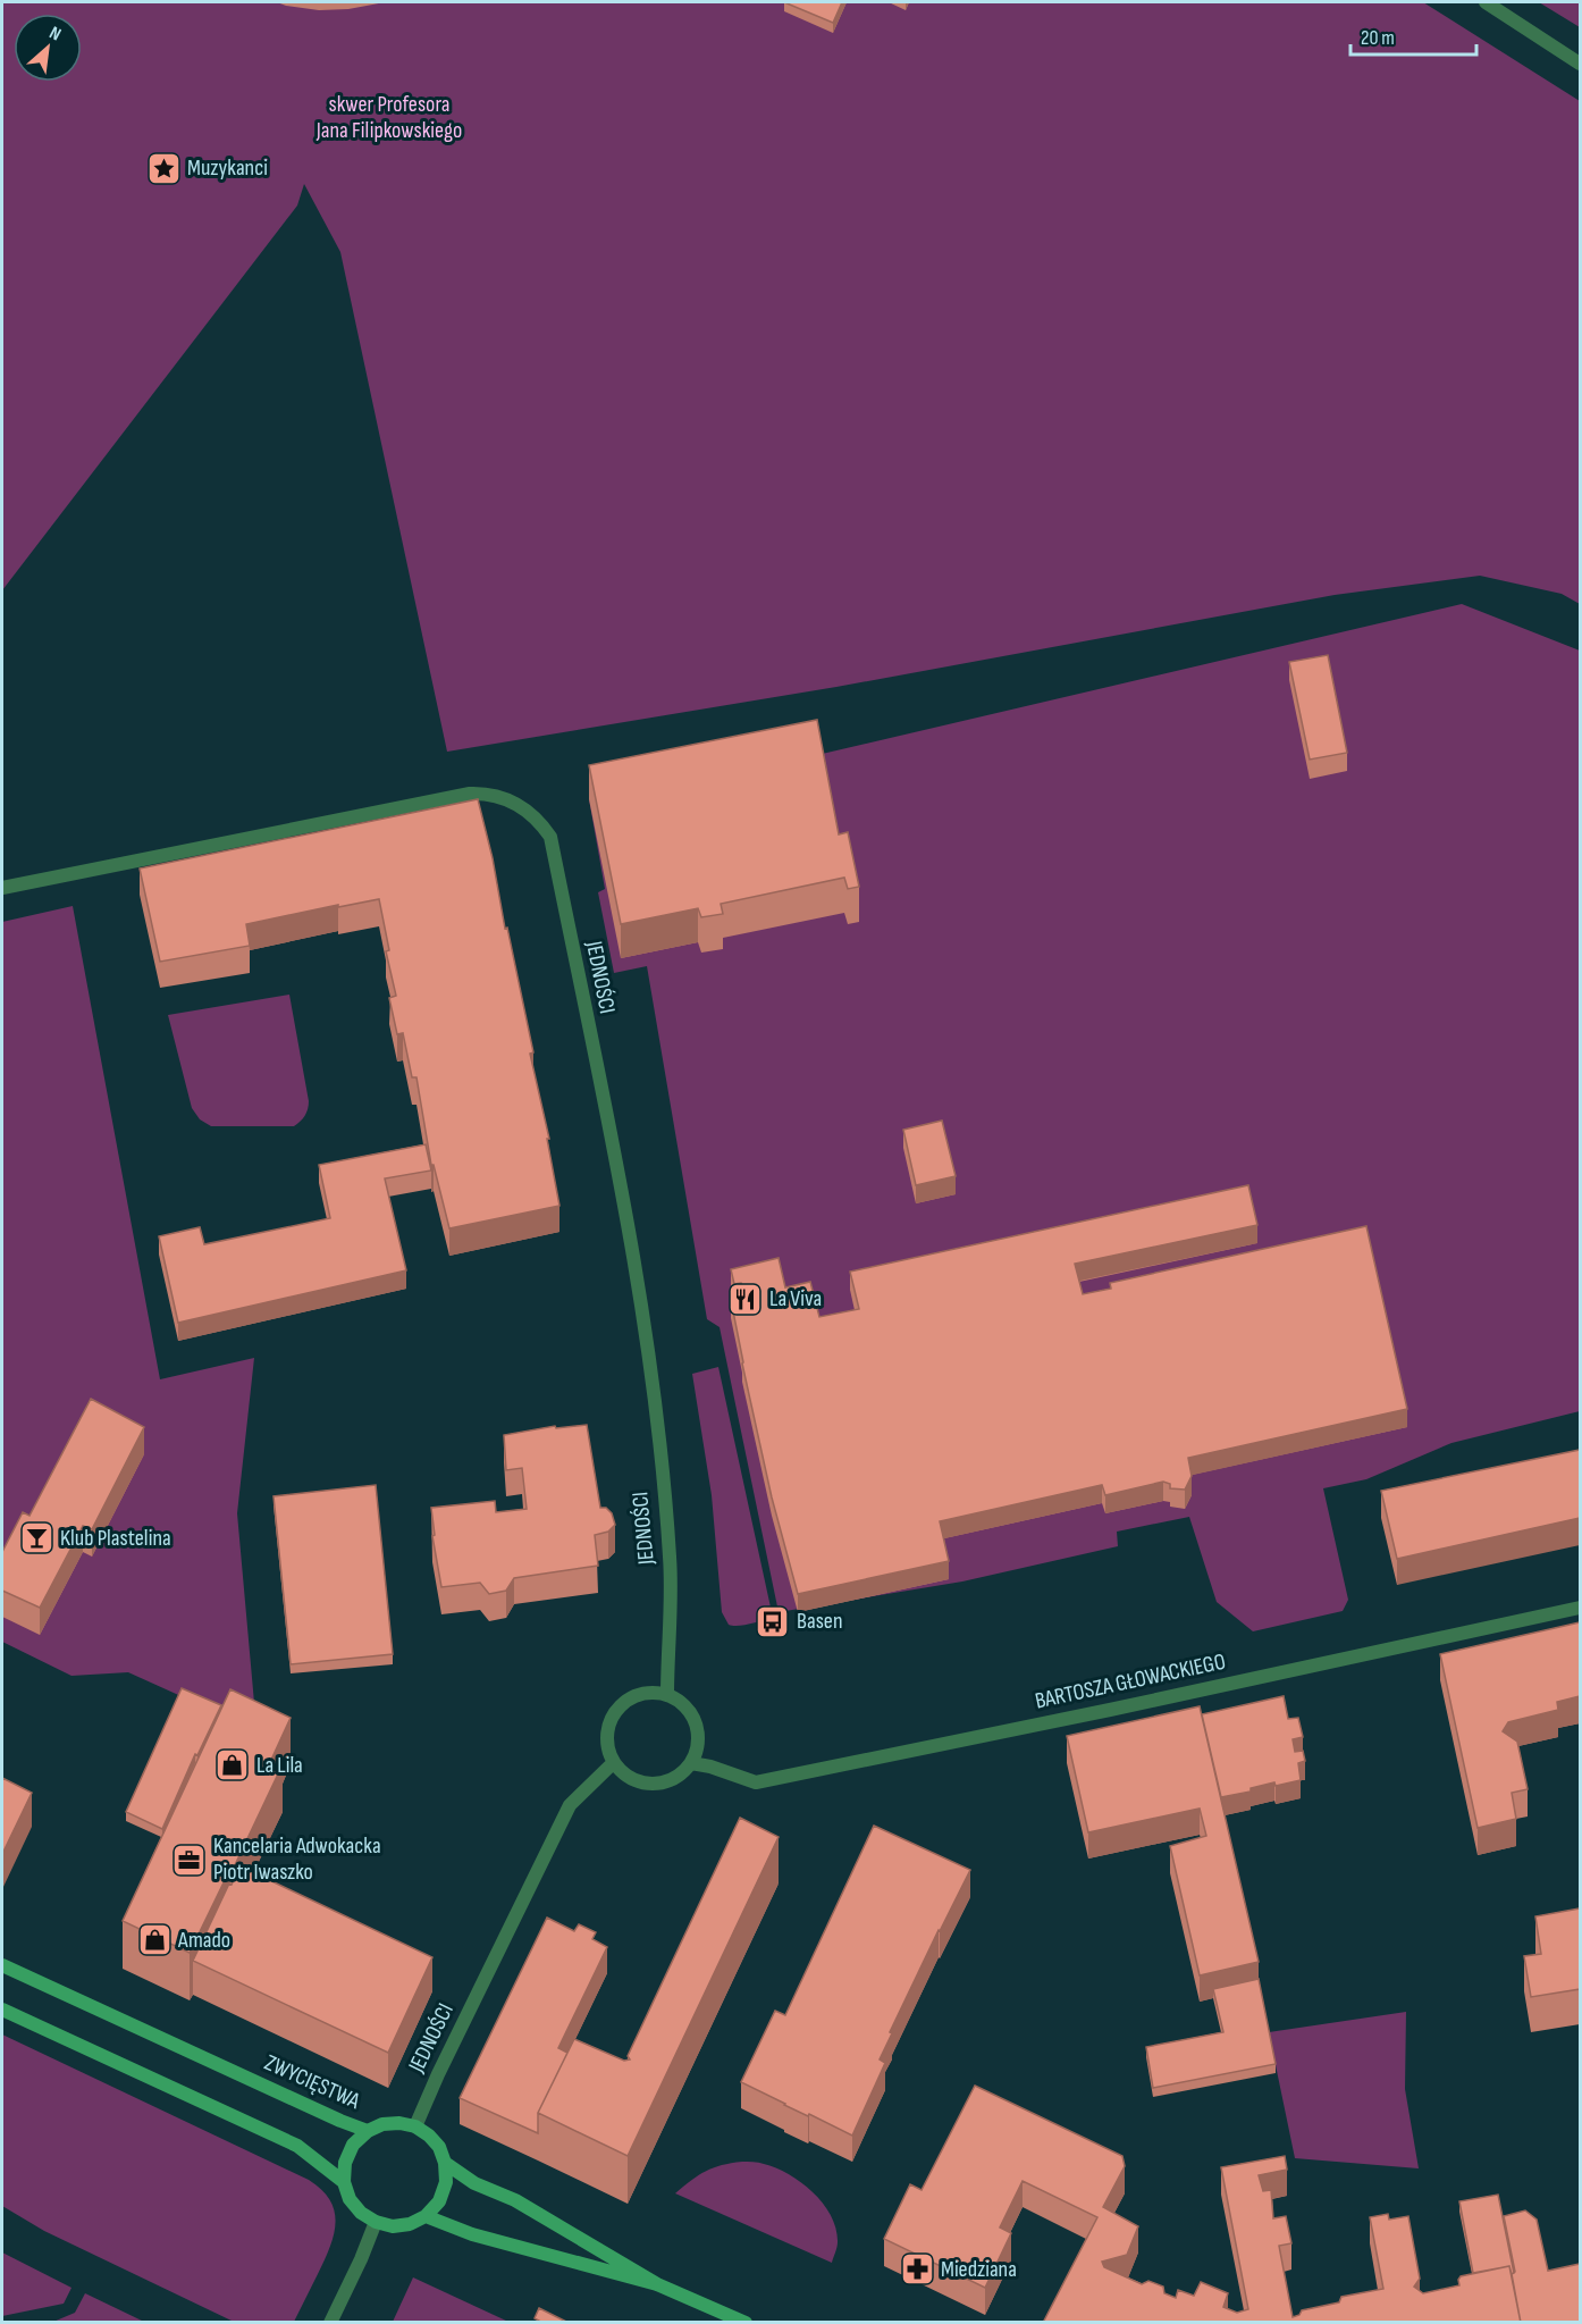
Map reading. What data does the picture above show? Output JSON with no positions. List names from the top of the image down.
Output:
{
  "streets": {
    "street": ["JEDNOŚCI", "BARTOSZA GŁOWACKIEGO", "ZWYCIĘSTWA"]
  },
  "crossings": [
    ["JEDNOŚCI", "BARTOSZA GŁOWACKIEGO"],
    ["JEDNOŚCI", "ZWYCIĘSTWA"]
  ],
  "parks": ["skwer Profesora Jana Filipkowskiego"],
  "places": {
    "place": ["Muzykanci"],
    "restaurant": ["La Viva"],
    "bar": ["Klub Plastelina"],
    "bus stop": ["Basen"],
    "shop": ["La Lila", "Amado"],
    "office": ["Kancelaria Adwokacka Piotr Iwaszko"],
    "pharmacy": ["Miedziana"]
  },
  "scale_bar": "20 m",
  "north": "top right"
}
